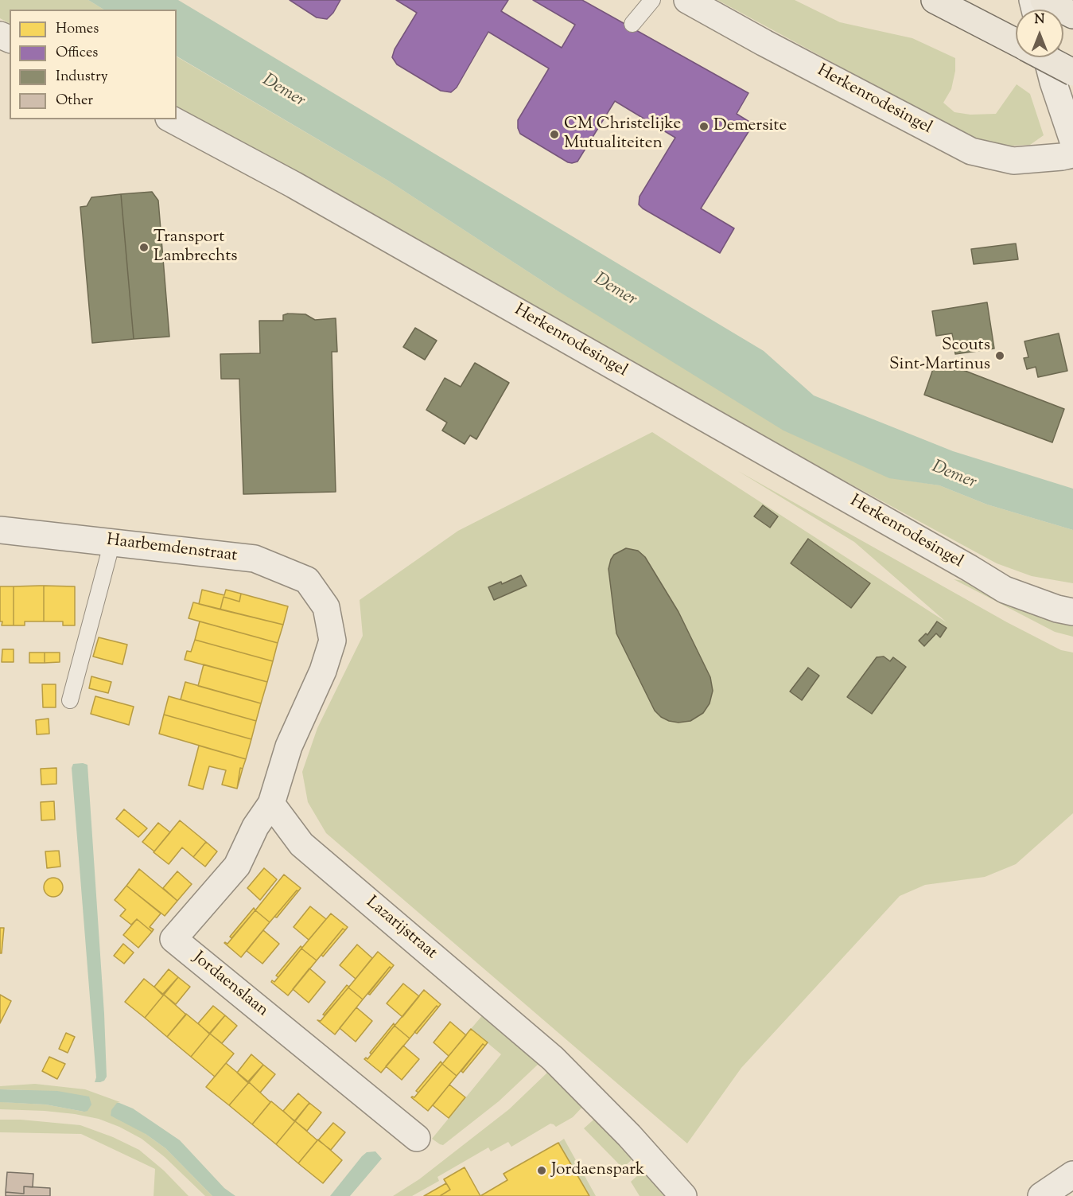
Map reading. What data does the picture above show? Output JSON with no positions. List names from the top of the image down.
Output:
{
  "streets": {
    "street": [
      "Herkenrodesingel",
      "Haarbemdenstraat",
      "Lazarijstraat",
      "Jordaenslaan"
    ]
  },
  "crossings": [
    ["Haarbemdenstraat", "Lazarijstraat"],
    ["Haarbemdenstraat", "Jordaenslaan"],
    ["Lazarijstraat", "Jordaenslaan"]
  ],
  "water": ["Demer"],
  "places": [
    "Demersite",
    "CM Christelijke Mutualiteiten",
    "Transport Lambrechts",
    "Scouts Sint-Martinus",
    "Jordaenspark"
  ],
  "legend": [
    "Homes",
    "Offices",
    "Industry",
    "Other"
  ],
  "north": "top"
}
